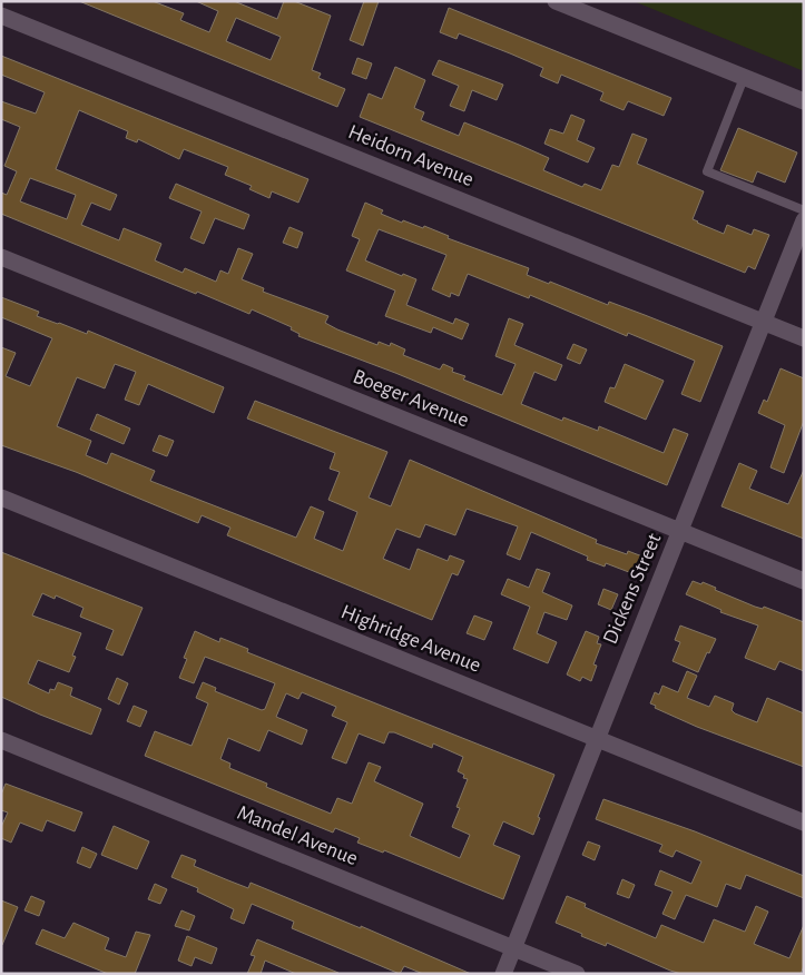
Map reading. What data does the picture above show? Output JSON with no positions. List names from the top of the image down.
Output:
{
  "streets": {
    "street": [
      "Heidorn Avenue",
      "Boeger Avenue",
      "Dickens Street",
      "Highridge Avenue",
      "Mandel Avenue"
    ]
  },
  "crossings": [
    ["Heidorn Avenue", "Dickens Street"],
    ["Boeger Avenue", "Dickens Street"],
    ["Dickens Street", "Highridge Avenue"],
    ["Dickens Street", "Mandel Avenue"]
  ]
}
